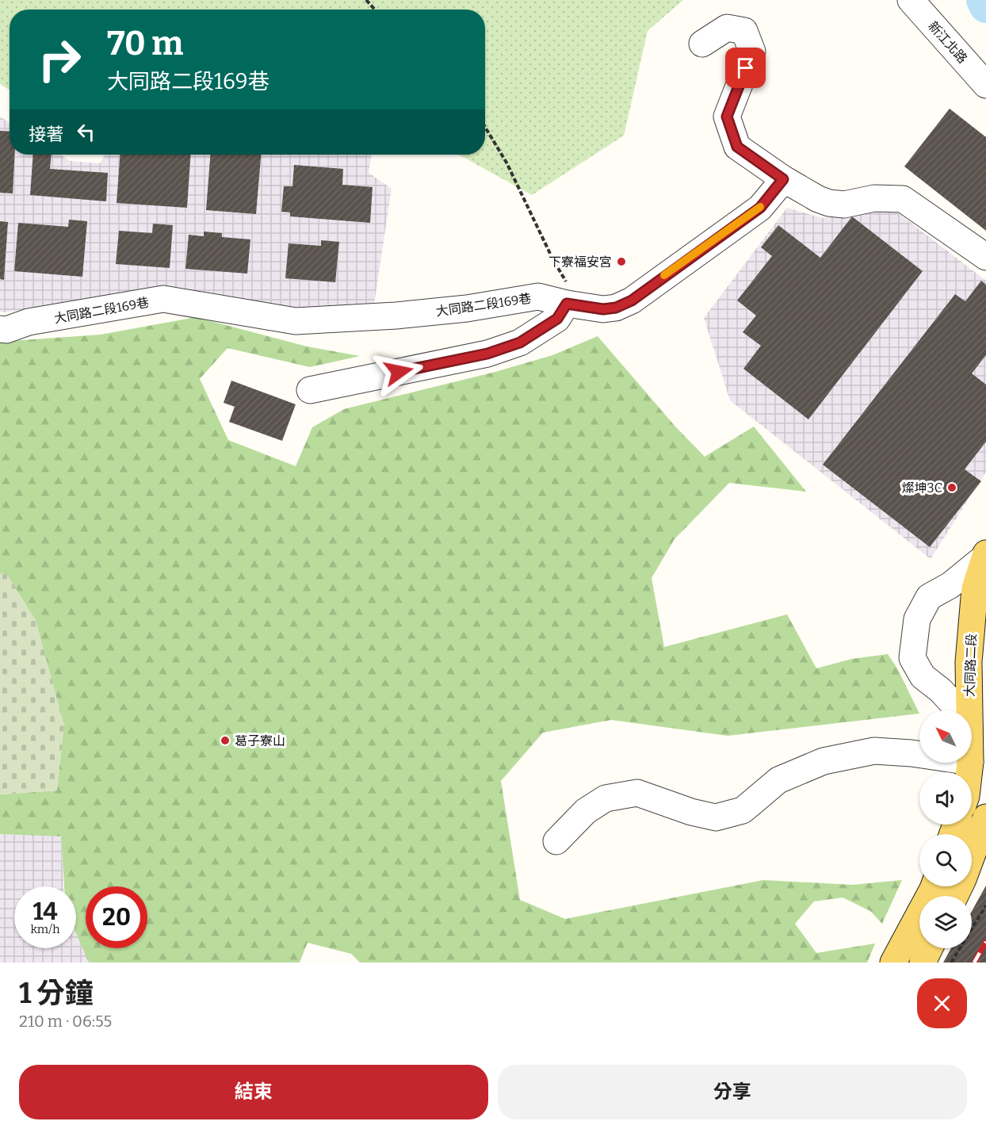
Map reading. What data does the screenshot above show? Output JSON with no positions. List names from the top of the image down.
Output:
{
  "streets": {
    "main road": ["大同路二段"],
    "street": ["新江北路", "大同路二段169巷"]
  },
  "places": ["下寮福安宮", "燦坤3C", "葛子寮山"],
  "north": "top left",
  "page": {
    "turn": ["70 m", "大同路二段169巷"],
    "then": "接著",
    "speed": "14 km/h",
    "limit": "20",
    "heading": ["1 分鐘", "210 m · 06:55"],
    "buttons": ["結束", "分享"]
  }
}
